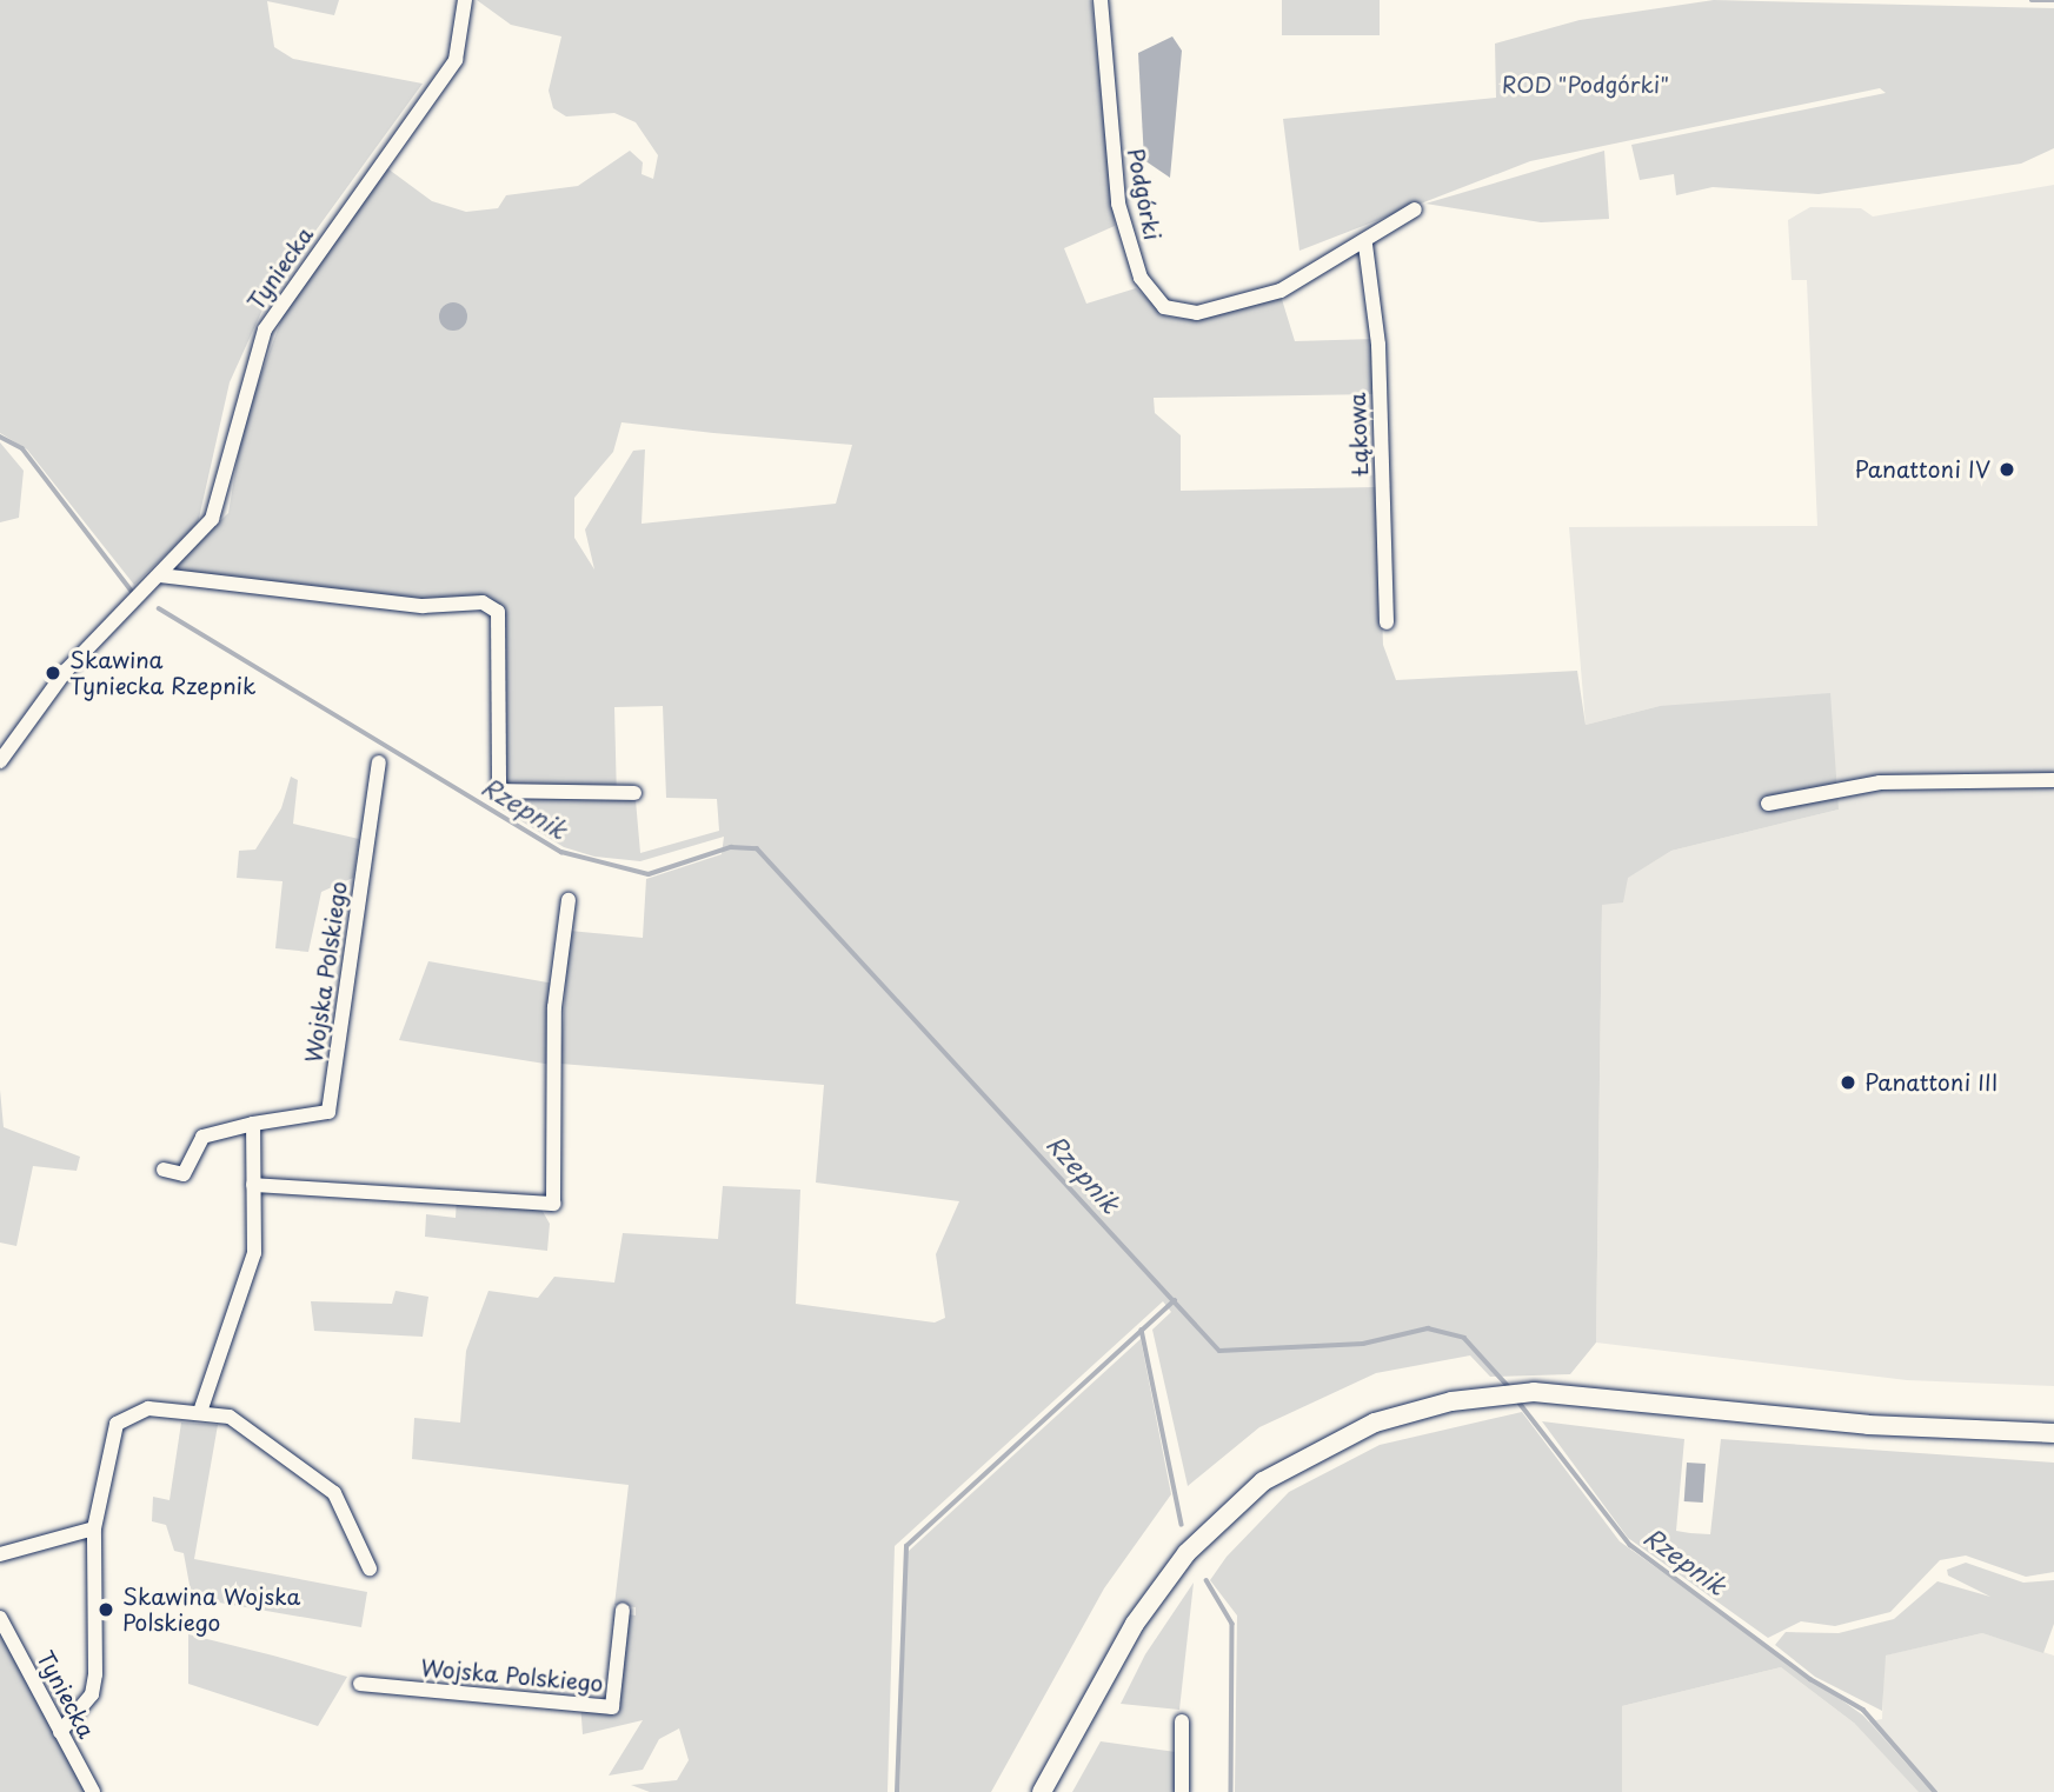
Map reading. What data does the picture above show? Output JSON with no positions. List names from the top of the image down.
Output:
{
  "streets": {
    "street": [
      "Podgórki",
      "Tyniecka",
      "Łąkowa",
      "Wojska Polskiego"
    ]
  },
  "crossings": [
    ["Podgórki", "Łąkowa"]
  ],
  "water": ["Rzepnik"],
  "parks": ["ROD \"Podgórki\""],
  "places": [
    "Panattoni IV",
    "Skawina Tyniecka Rzepnik",
    "Panattoni III",
    "Skawina Wojska Polskiego"
  ]
}
